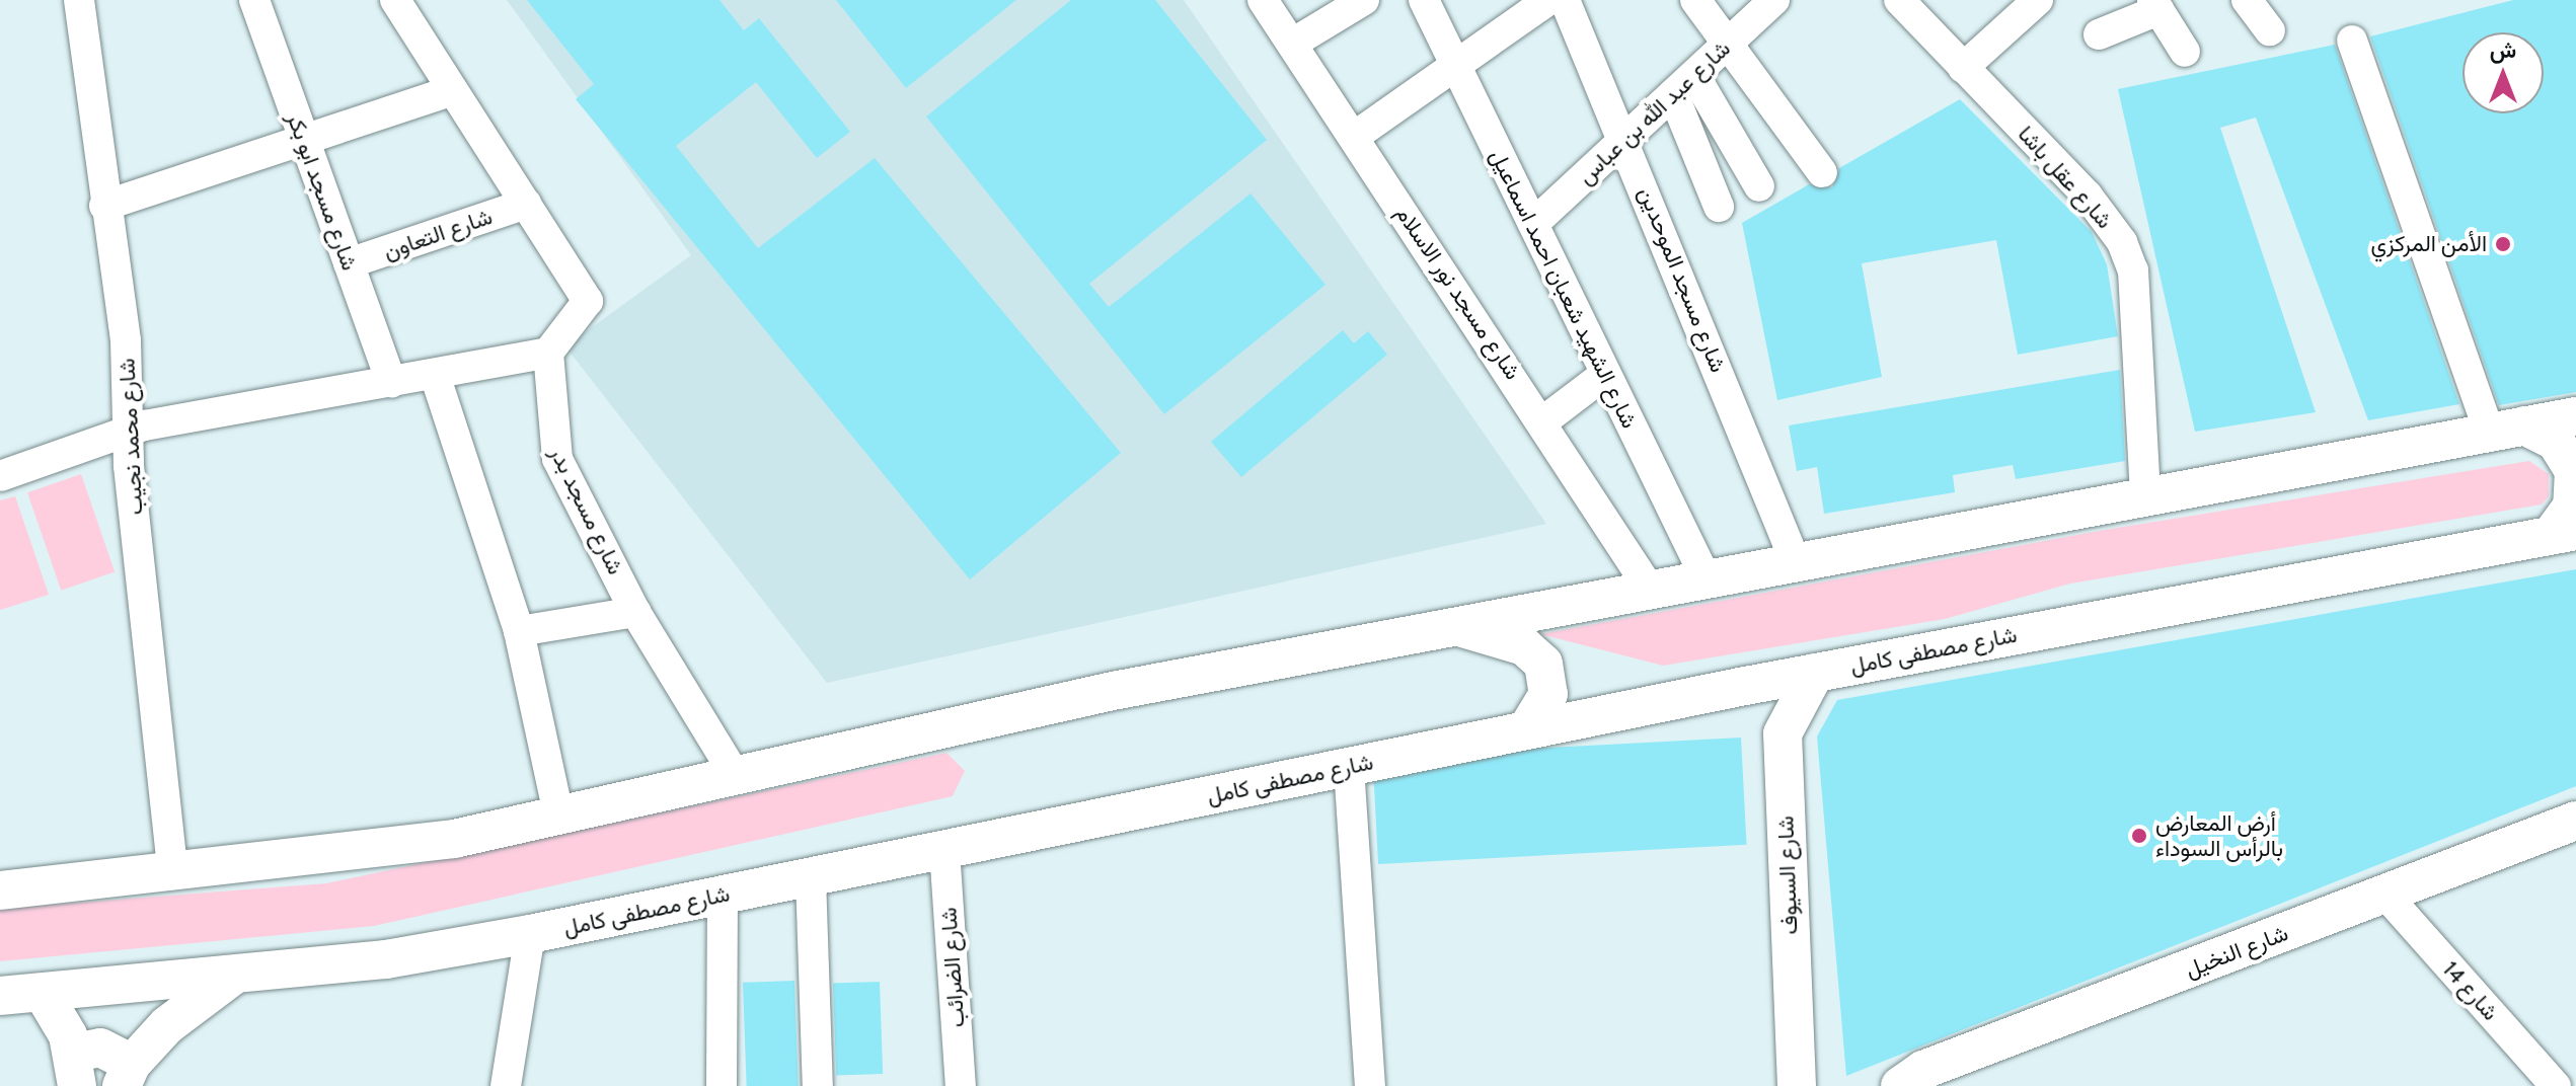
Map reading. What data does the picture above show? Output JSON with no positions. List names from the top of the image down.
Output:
{
  "streets": {
    "main road": ["شارع مصطفى كامل", "شارع السيوف", "شارع النخيل"],
    "street": [
      "شارع عبد الله بن عباس",
      "شارع عقل باشا",
      "شارع مسجد ابو بكر",
      "شارع التعاون",
      "شارع مسجد الموحدين",
      "شارع الشهيد شعبان احمد اسماعيل",
      "شارع مسجد نور الاسلام",
      "شارع محمد نجيب",
      "شارع مسجد بدر",
      "شارع الضرائب",
      "شارع 14"
    ]
  },
  "crossings": [
    ["شارع عبد الله بن عباس", "شارع مسجد الموحدين"],
    ["شارع عبد الله بن عباس", "شارع الشهيد شعبان احمد اسماعيل"],
    ["شارع مسجد ابو بكر", "شارع التعاون"],
    ["شارع مصطفى كامل", "شارع السيوف"],
    ["شارع مصطفى كامل", "شارع الضرائب"],
    ["شارع النخيل", "شارع 14"]
  ],
  "places": ["الأمن المركزي", "أرض المعارض بالرأس السوداء"],
  "north": "top"
}
